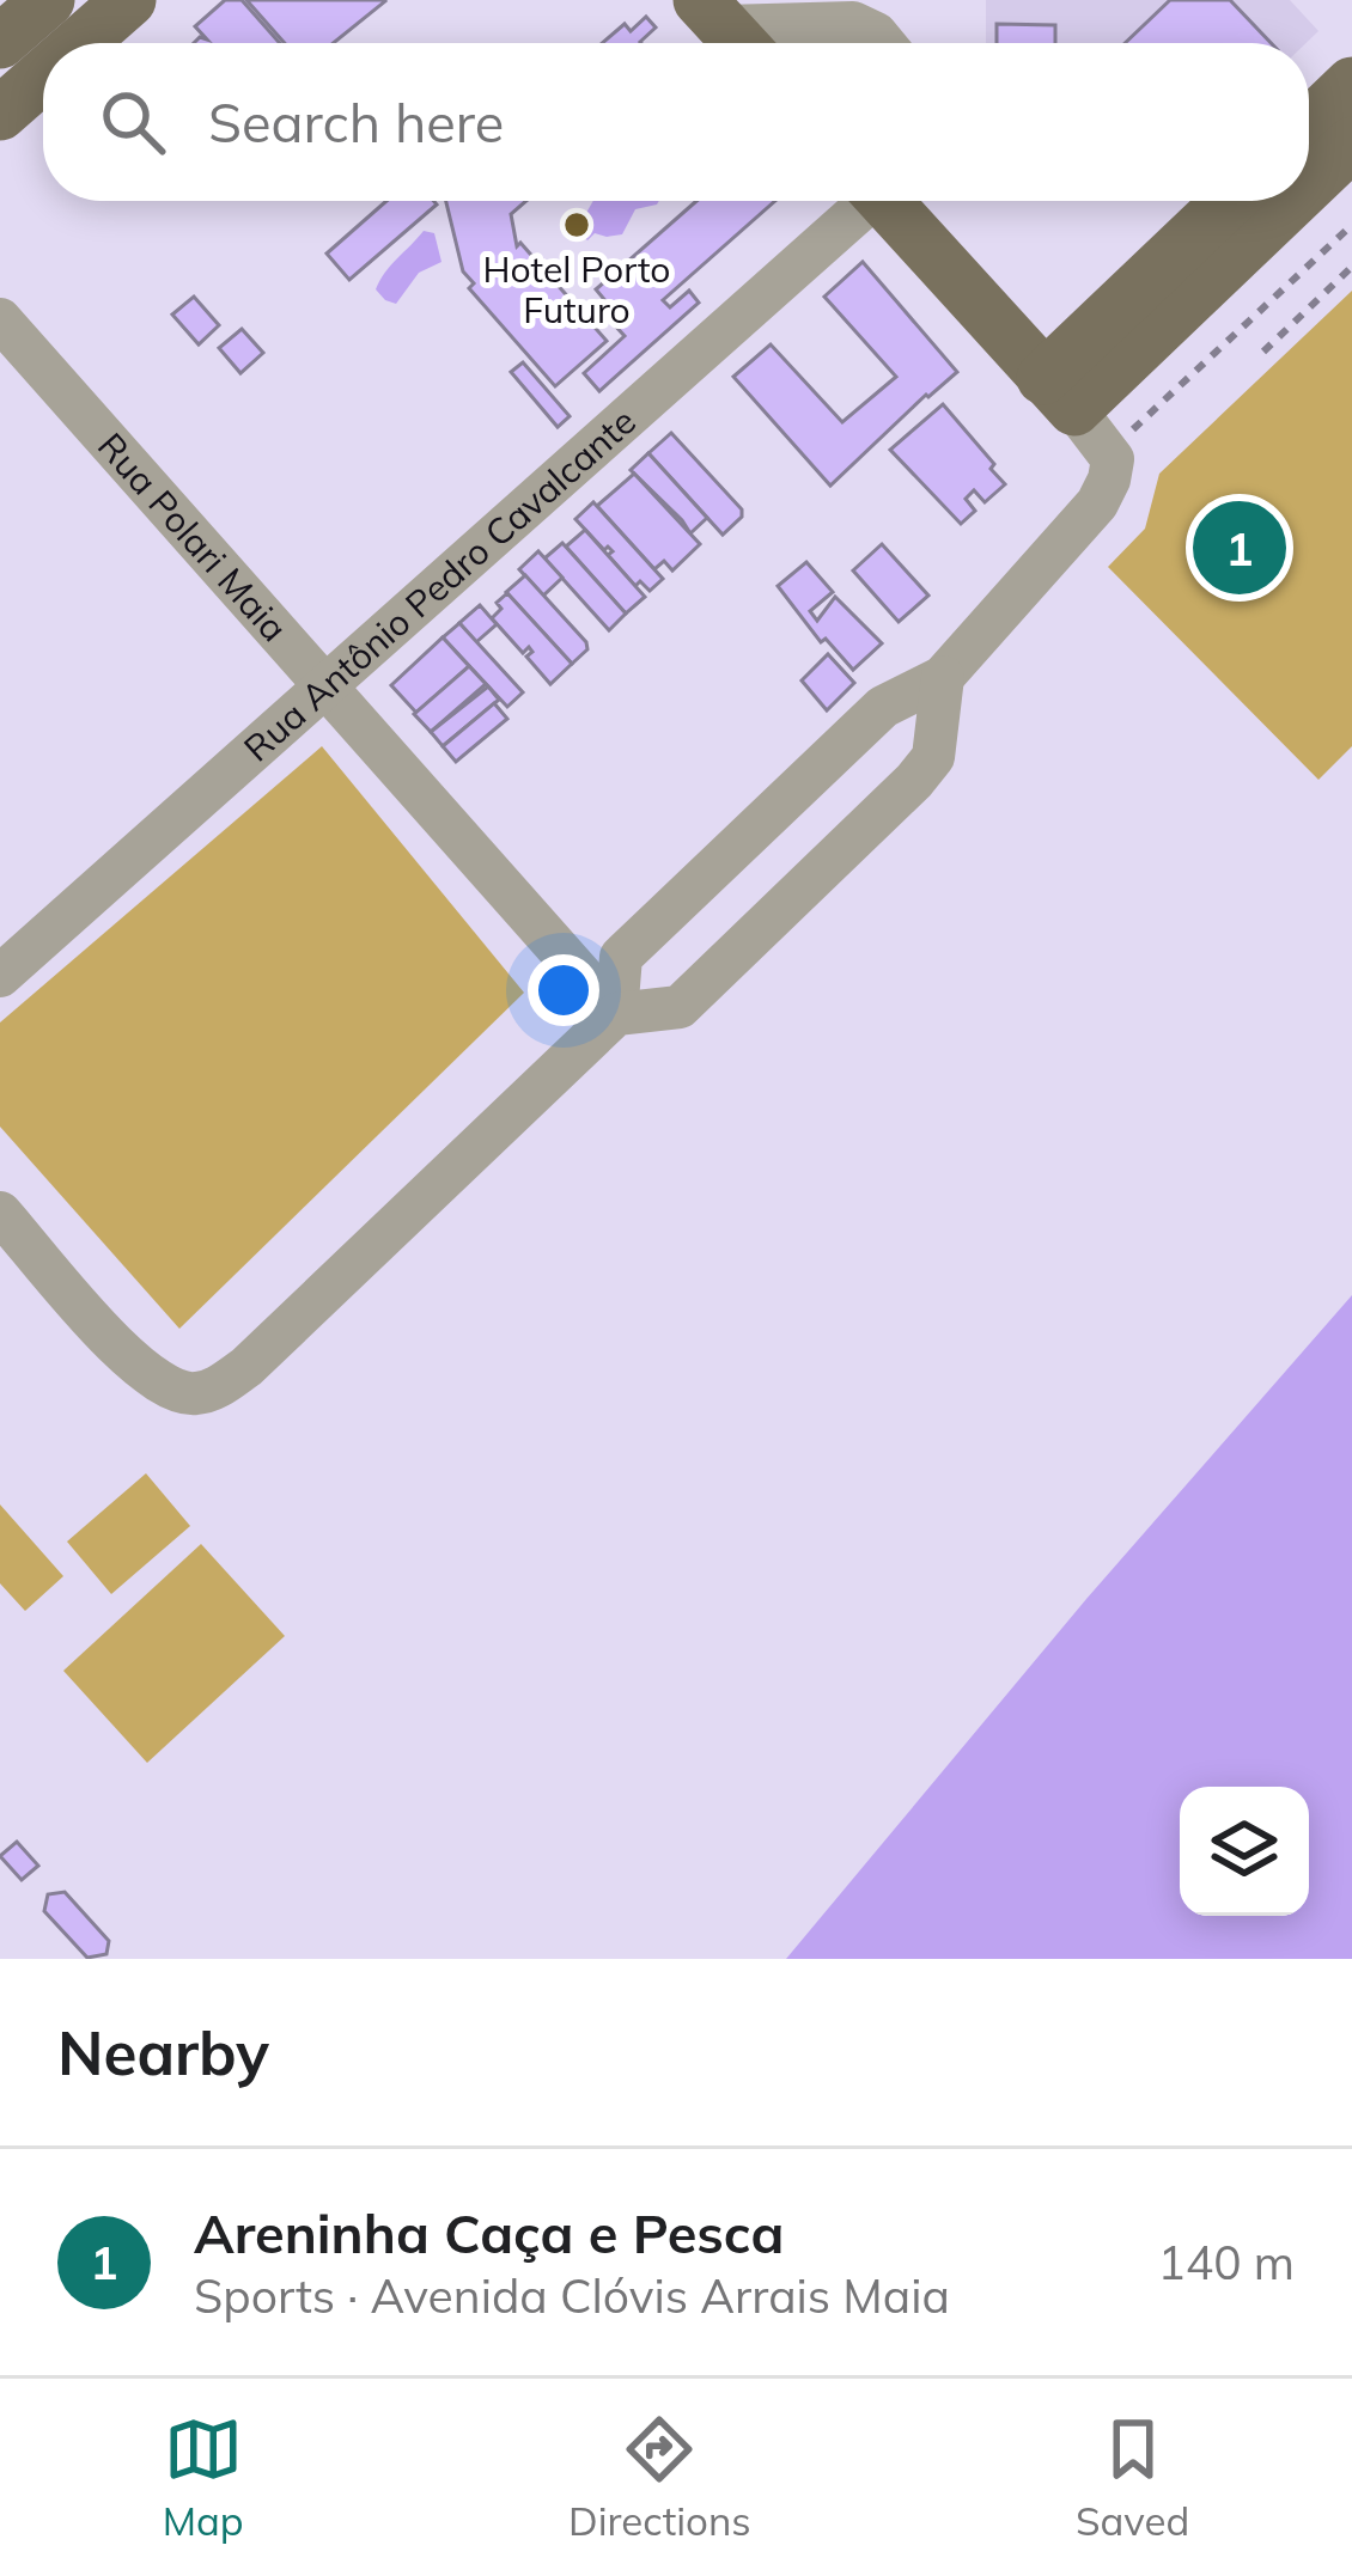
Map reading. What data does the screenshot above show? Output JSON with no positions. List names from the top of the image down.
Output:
{
  "streets": {
    "street": ["Rua Polari Maia", "Rua Antônio Pedro Cavalcante"]
  },
  "crossings": [
    ["Rua Polari Maia", "Rua Antônio Pedro Cavalcante"]
  ],
  "places": ["Hotel Porto Futuro"],
  "page": {
    "search": "Search here",
    "pins": "1",
    "heading": "Nearby",
    "list": [
      {
        "mark": "1",
        "name": "Areninha Caça e Pesca",
        "note": "Sports · Avenida Clóvis Arrais Maia",
        "value": "140 m"
      }
    ],
    "nav": ["Map", "Directions", "Saved"]
  }
}
